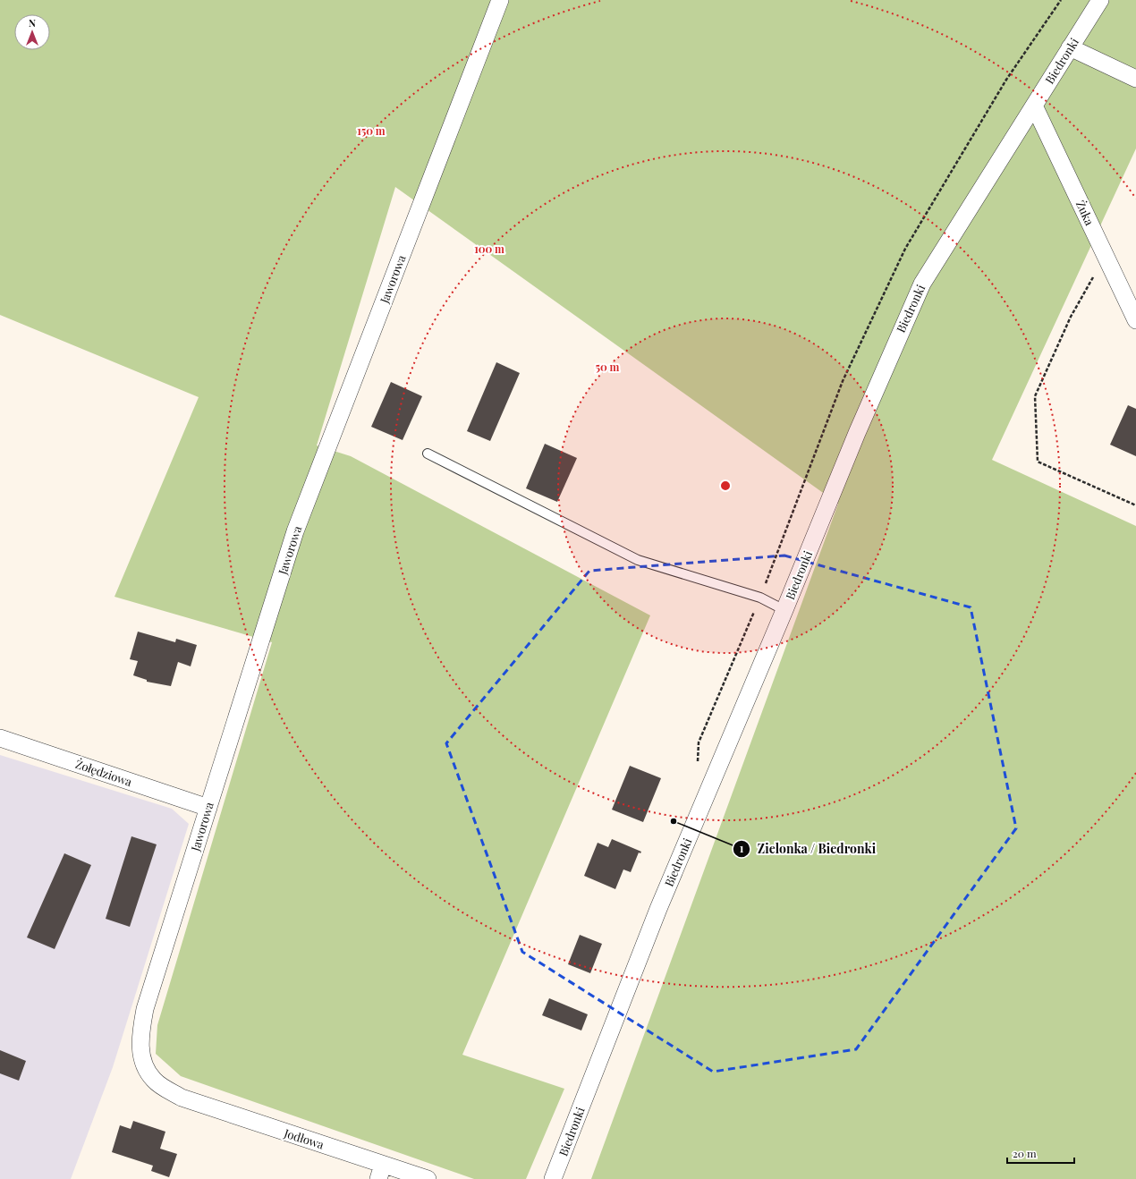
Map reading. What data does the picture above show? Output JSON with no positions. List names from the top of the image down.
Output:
{
  "streets": {
    "street": [
      "Biedronki",
      "Żuka",
      "Jaworowa",
      "Żołędziowa",
      "Jodłowa"
    ]
  },
  "crossings": [
    ["Biedronki", "Żuka"],
    ["Jaworowa", "Żołędziowa"],
    ["Jaworowa", "Jodłowa"]
  ],
  "places": ["Zielonka / Biedronki"],
  "scale_bar": "20 m",
  "north": "top",
  "rings": ["150 m", "100 m", "50 m"]
}
